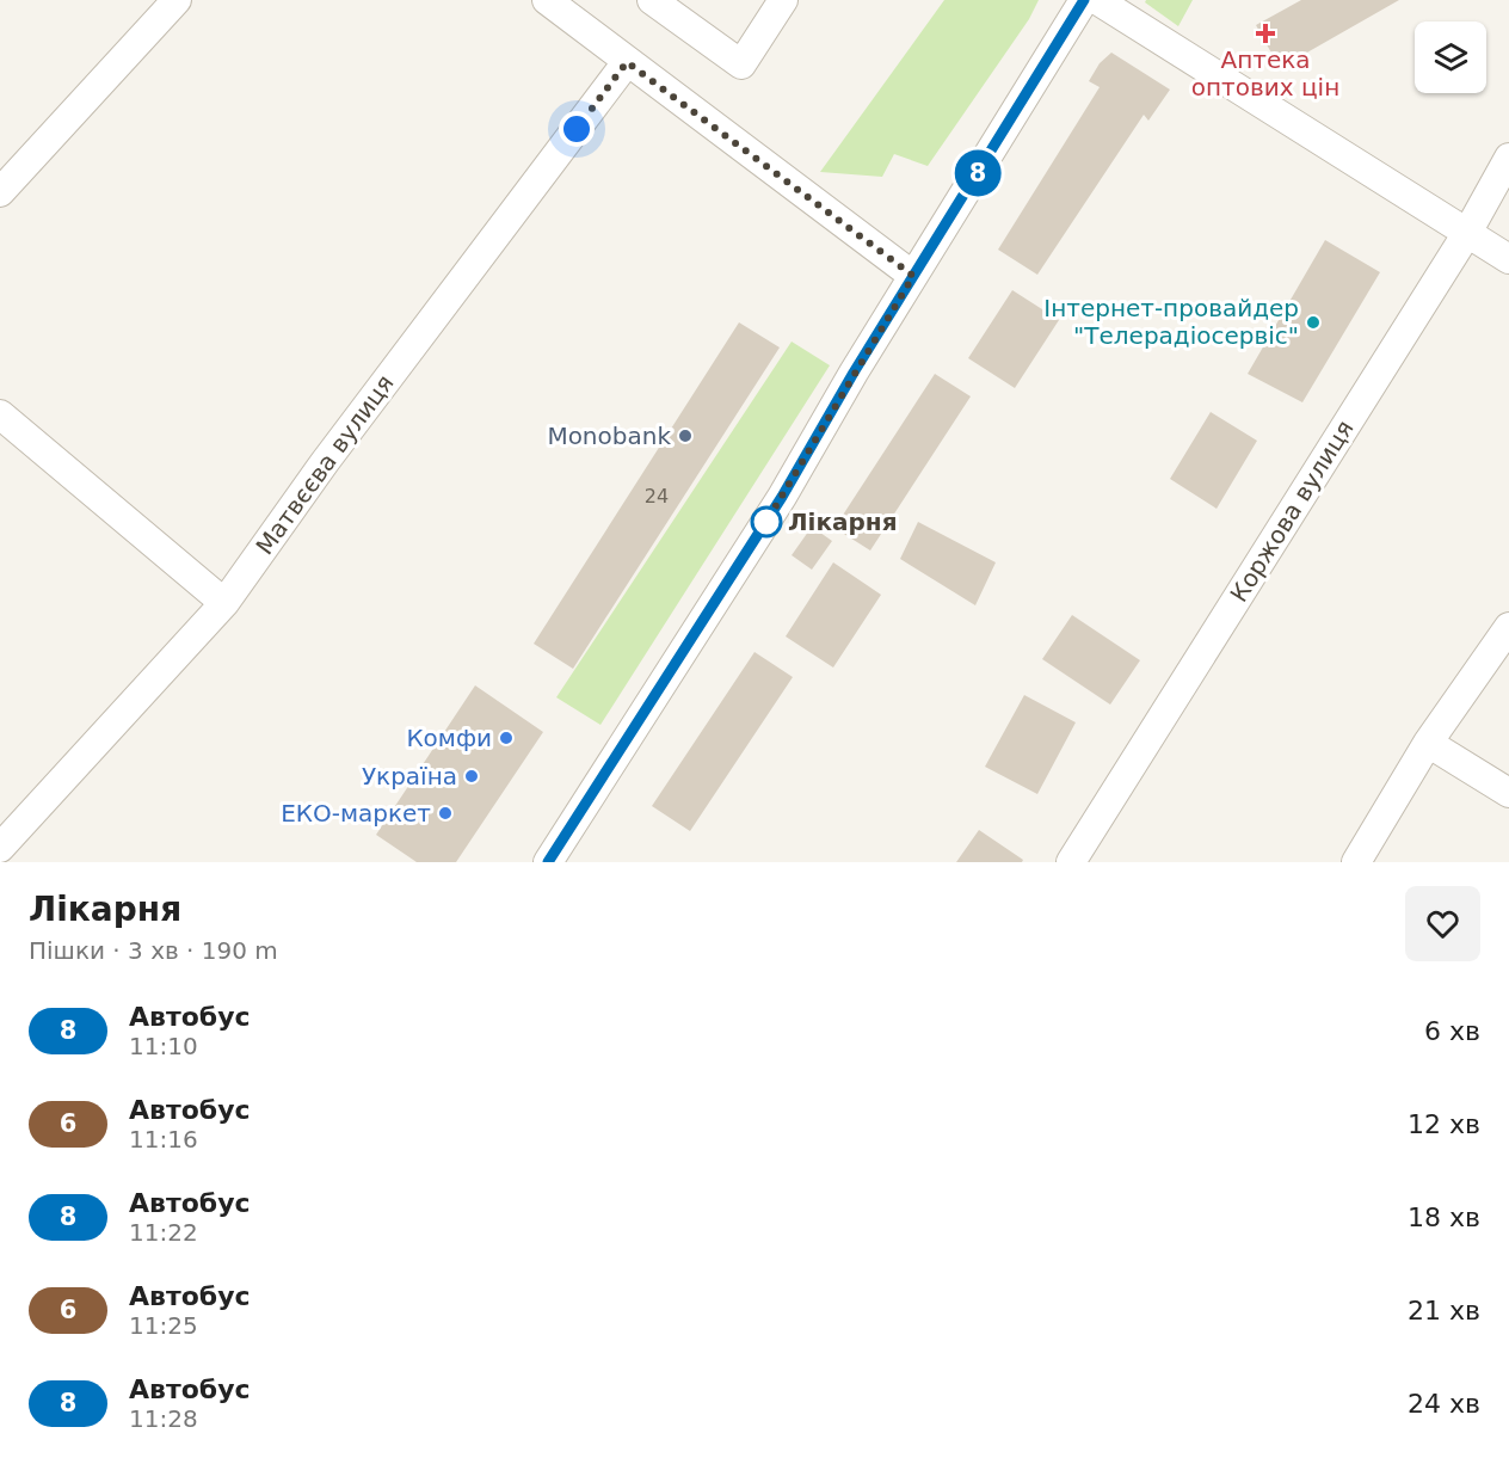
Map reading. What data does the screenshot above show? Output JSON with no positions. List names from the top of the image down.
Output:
{
  "streets": {
    "street": ["Матвєєва вулиця", "Коржова вулиця"]
  },
  "places": {
    "health": ["Аптека оптових цін"],
    "other": [
      "Інтернет-провайдер \"Телерадіосервіс\"",
      "Monobank",
      "Лікарня",
      "Комфи",
      "Україна",
      "ЕКО-маркет"
    ]
  },
  "lines": ["bus line 8"],
  "house_numbers": ["24"],
  "page": {
    "on_map": "8",
    "heading": ["Лікарня", "Пішки · 3 хв · 190 m"],
    "list": [
      {
        "mark": "8",
        "name": "Автобус",
        "note": "11:10",
        "value": "6 хв"
      },
      {
        "mark": "6",
        "name": "Автобус",
        "note": "11:16",
        "value": "12 хв"
      },
      {
        "mark": "8",
        "name": "Автобус",
        "note": "11:22",
        "value": "18 хв"
      },
      {
        "mark": "6",
        "name": "Автобус",
        "note": "11:25",
        "value": "21 хв"
      },
      {
        "mark": "8",
        "name": "Автобус",
        "note": "11:28",
        "value": "24 хв"
      }
    ]
  }
}
